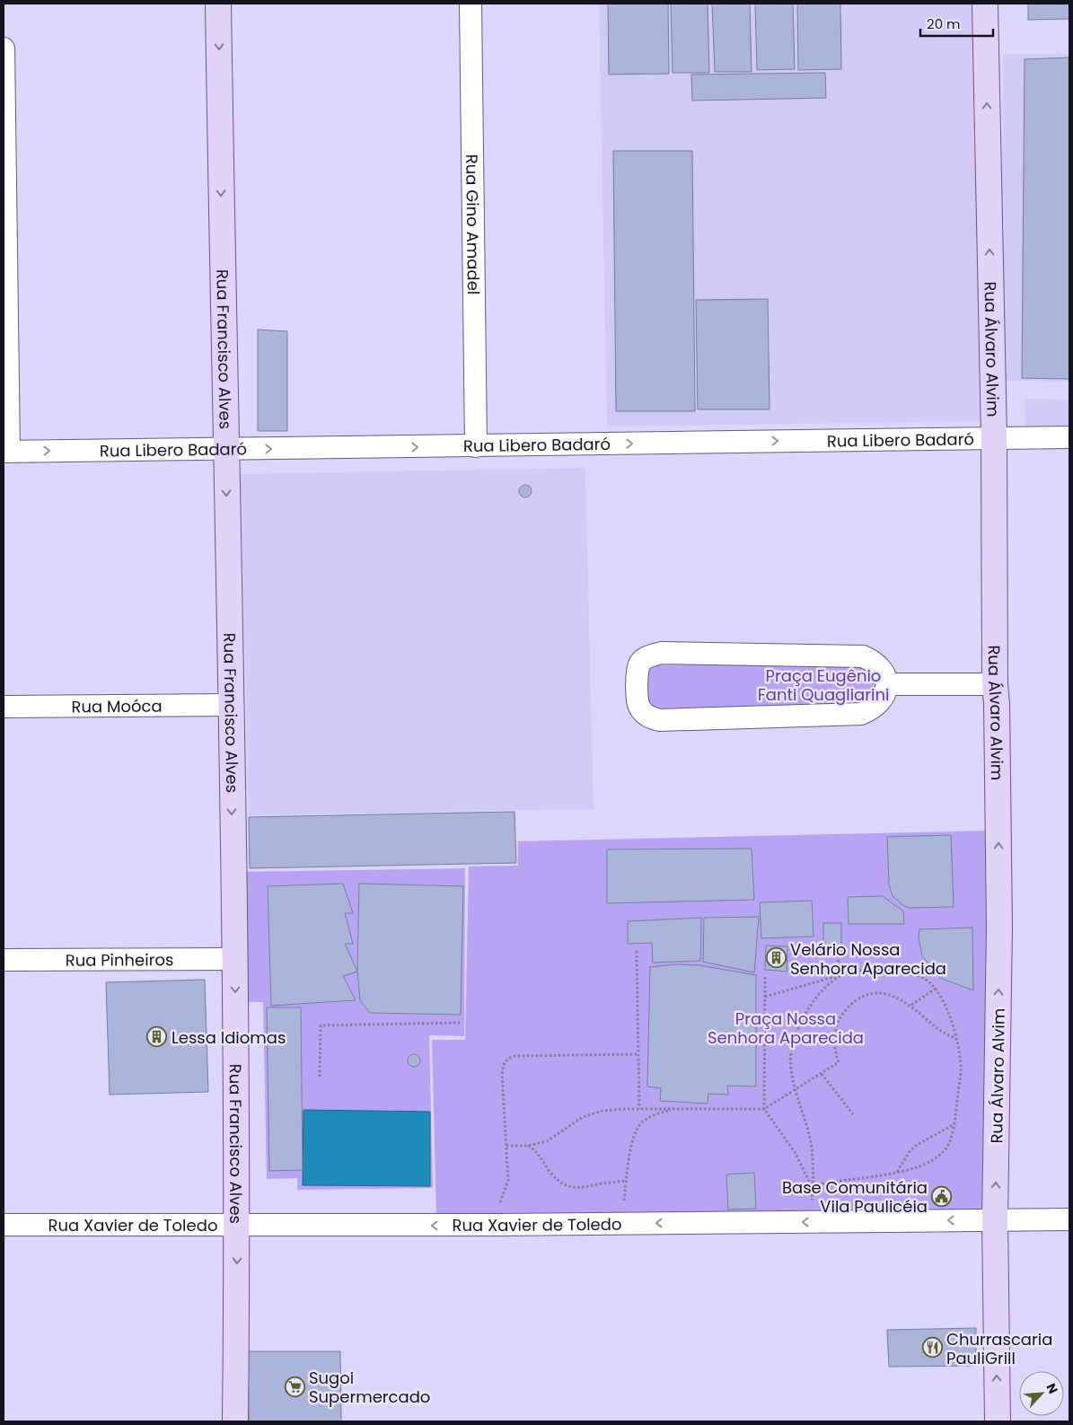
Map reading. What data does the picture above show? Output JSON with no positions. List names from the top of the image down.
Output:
{
  "streets": {
    "street": [
      "Rua Gino Amadel",
      "Rua Francisco Alves",
      "Rua Álvaro Alvim",
      "Rua Libero Badaró",
      "Rua Moóca",
      "Rua Pinheiros",
      "Rua Xavier de Toledo"
    ]
  },
  "crossings": [
    ["Rua Gino Amadel", "Rua Libero Badaró"],
    ["Rua Francisco Alves", "Rua Libero Badaró"],
    ["Rua Francisco Alves", "Rua Moóca"],
    ["Rua Francisco Alves", "Rua Pinheiros"],
    ["Rua Francisco Alves", "Rua Xavier de Toledo"],
    ["Rua Álvaro Alvim", "Rua Libero Badaró"],
    ["Rua Álvaro Alvim", "Rua Xavier de Toledo"]
  ],
  "one_way": [
    "Rua Francisco Alves",
    "Rua Álvaro Alvim",
    "Rua Libero Badaró",
    "Rua Xavier de Toledo"
  ],
  "parks": ["Praça Eugênio Fanti Quagliarini", "Praça Nossa Senhora Aparecida"],
  "places": {
    "building": ["Velário Nossa Senhora Aparecida", "Lessa Idiomas"],
    "public building": ["Base Comunitária Vila Paulicéia"],
    "restaurant": ["Churrascaria PauliGrill"],
    "supermarket": ["Sugoi Supermercado"]
  },
  "scale_bar": "20 m",
  "north": "top right"
}
